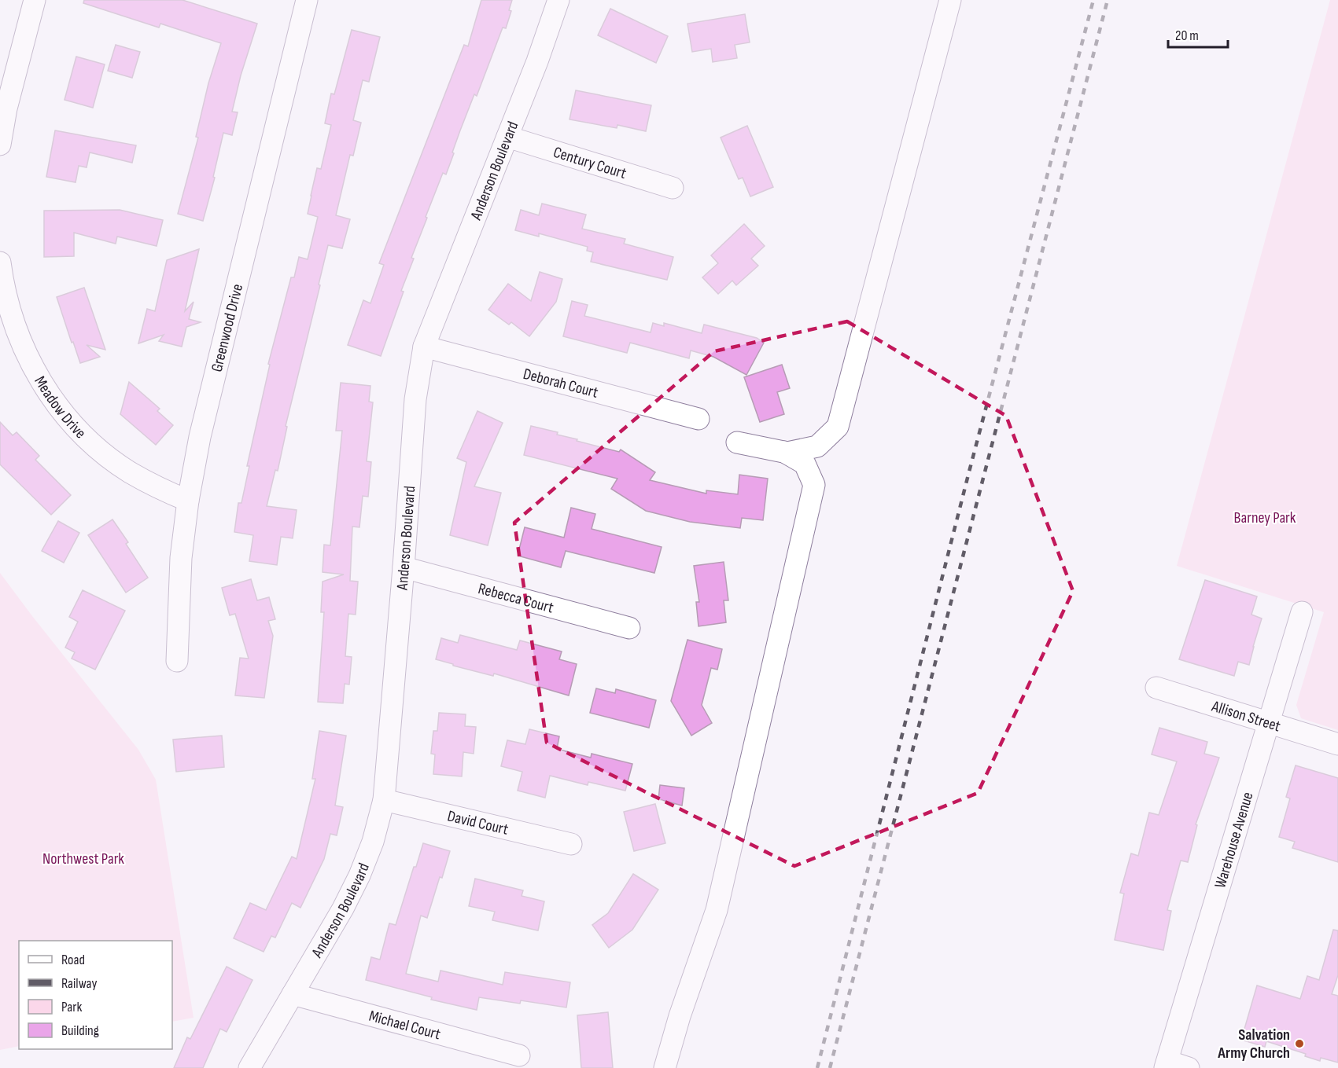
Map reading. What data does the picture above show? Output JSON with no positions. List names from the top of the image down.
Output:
{
  "streets": {
    "street": [
      "Century Court",
      "Anderson Boulevard",
      "Greenwood Drive",
      "Deborah Court",
      "Meadow Drive",
      "Rebecca Court",
      "Allison Street",
      "David Court",
      "Warehouse Avenue",
      "Michael Court"
    ]
  },
  "crossings": [
    ["Century Court", "Anderson Boulevard"],
    ["Anderson Boulevard", "Deborah Court"],
    ["Anderson Boulevard", "Rebecca Court"],
    ["Anderson Boulevard", "David Court"],
    ["Anderson Boulevard", "Michael Court"],
    ["Greenwood Drive", "Meadow Drive"],
    ["Allison Street", "Warehouse Avenue"]
  ],
  "parks": ["Barney Park", "Northwest Park"],
  "places": ["Salvation Army Church"],
  "legend": [
    "Road",
    "Railway",
    "Park",
    "Building"
  ],
  "scale_bar": "20 m"
}
